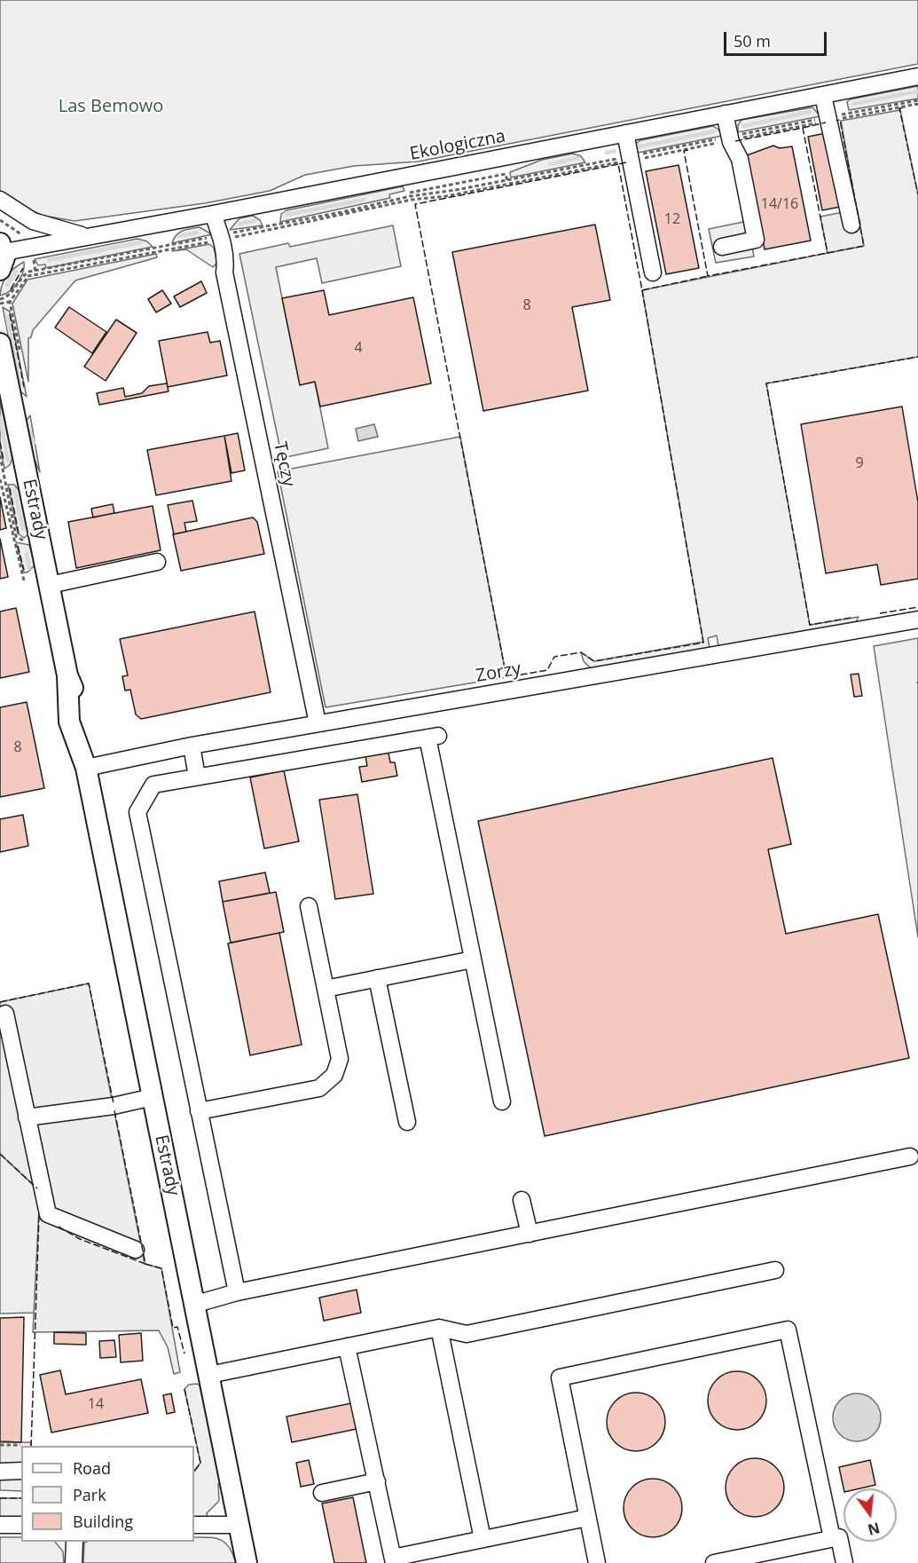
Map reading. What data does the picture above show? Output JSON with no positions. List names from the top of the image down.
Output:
{
  "streets": {
    "main road": ["Estrady"],
    "street": ["Ekologiczna", "Tęczy", "Zorzy"]
  },
  "crossings": [
    ["Ekologiczna", "Tęczy"],
    ["Tęczy", "Zorzy"],
    ["Estrady", "Zorzy"]
  ],
  "parks": ["Las Bemowo"],
  "house_numbers": [
    "14/16",
    "12",
    "8",
    "4",
    "9",
    "8",
    "14"
  ],
  "legend": ["Road", "Park", "Building"],
  "scale_bar": "50 m",
  "north": "bottom"
}
